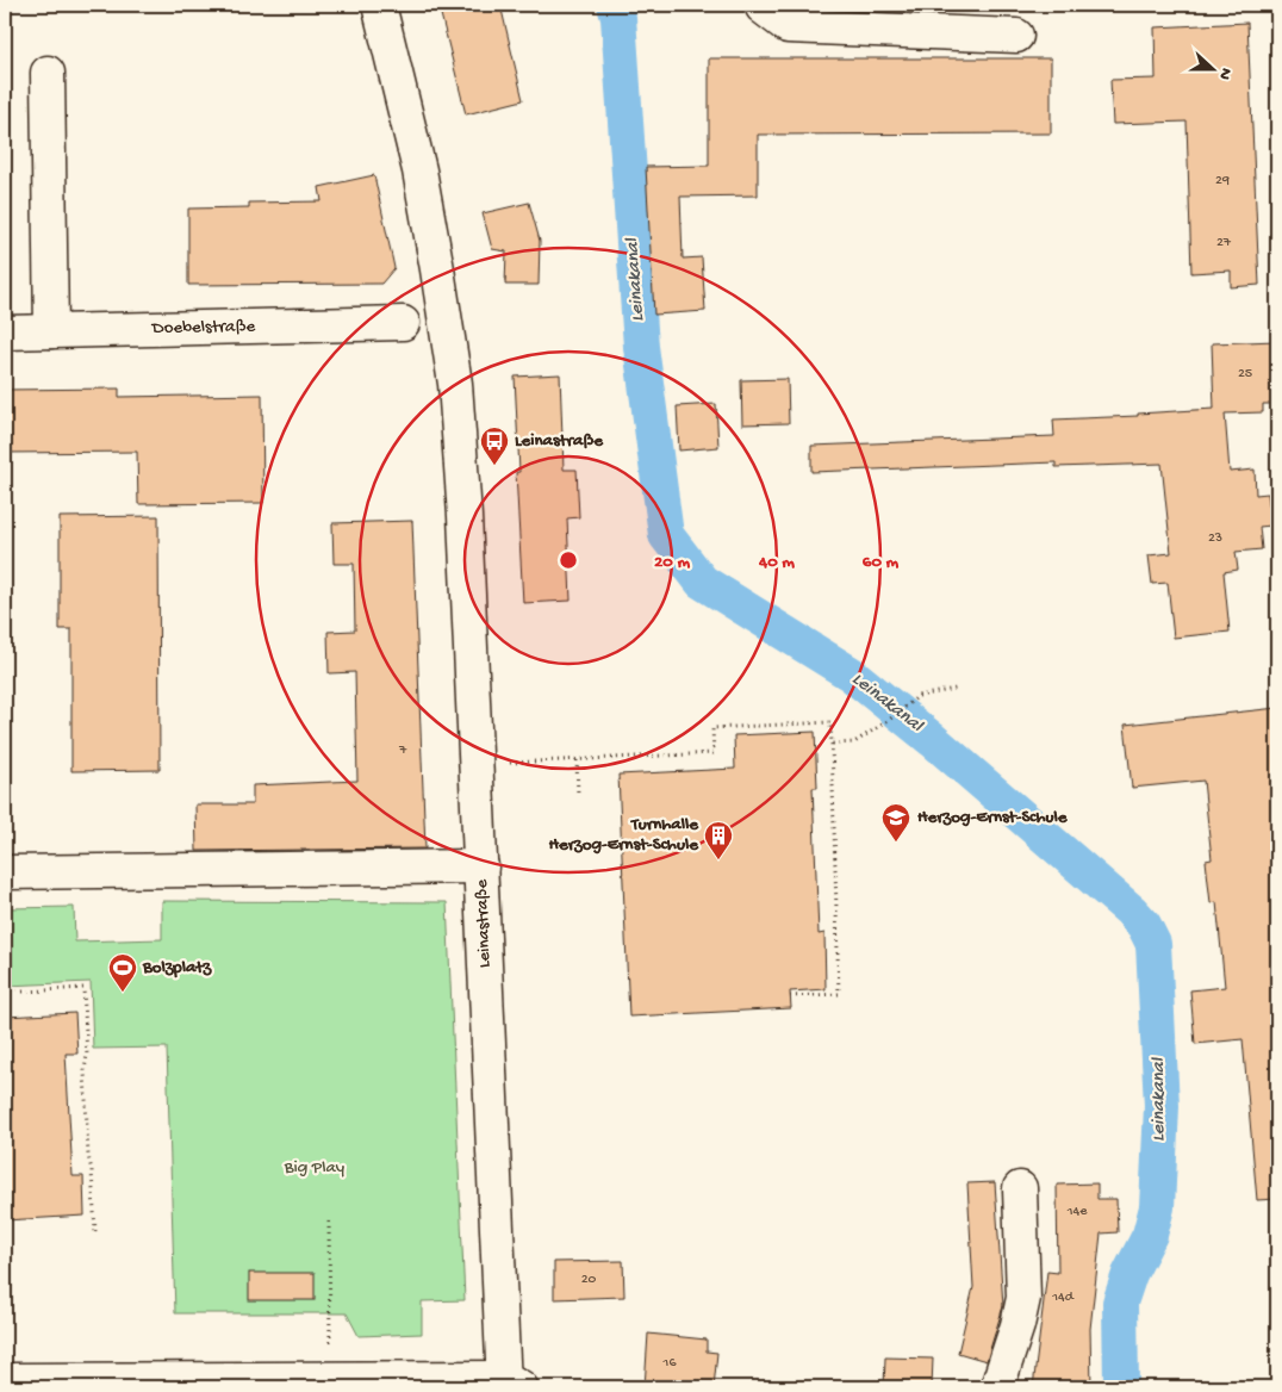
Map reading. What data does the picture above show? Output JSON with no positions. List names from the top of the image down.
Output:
{
  "streets": {
    "street": ["Doebelstraße", "Leinastraße"]
  },
  "water": ["Leinakanal"],
  "parks": ["Big Play"],
  "places": {
    "bus stop": ["Leinastraße"],
    "school or university": ["Herzog-Ernst-Schule"],
    "building": ["Turnhalle Herzog-Ernst-Schule"],
    "sports": ["Bolzplatz"]
  },
  "house_numbers": [
    "29",
    "27",
    "25",
    "23",
    "7",
    "14e",
    "20",
    "14d",
    "16"
  ],
  "north": "right",
  "rings": ["20 m", "40 m", "60 m"]
}
